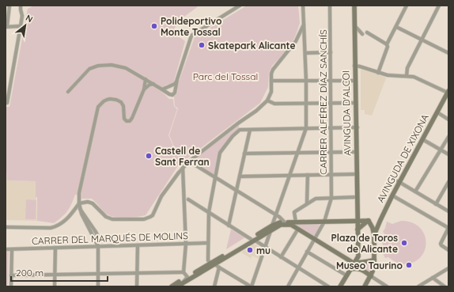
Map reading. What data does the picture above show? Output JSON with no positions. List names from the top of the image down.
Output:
{
  "streets": {
    "main road": ["AVINGUDA D'ALCOI", "AVINGUDA DE XIXONA"],
    "street": ["CARRER ALFÉREZ DÍAZ SANCHÍS", "CARRER DEL MARQUÉS DE MOLINS"]
  },
  "parks": ["Parc del Tossal"],
  "places": [
    "Polideportivo Monte Tossal",
    "Skatepark Alicante",
    "Castell de Sant Ferran",
    "Plaza de Toros de Alicante",
    "mu",
    "Museo Taurino"
  ],
  "scale_bar": "200 m",
  "north": "top right"
}
